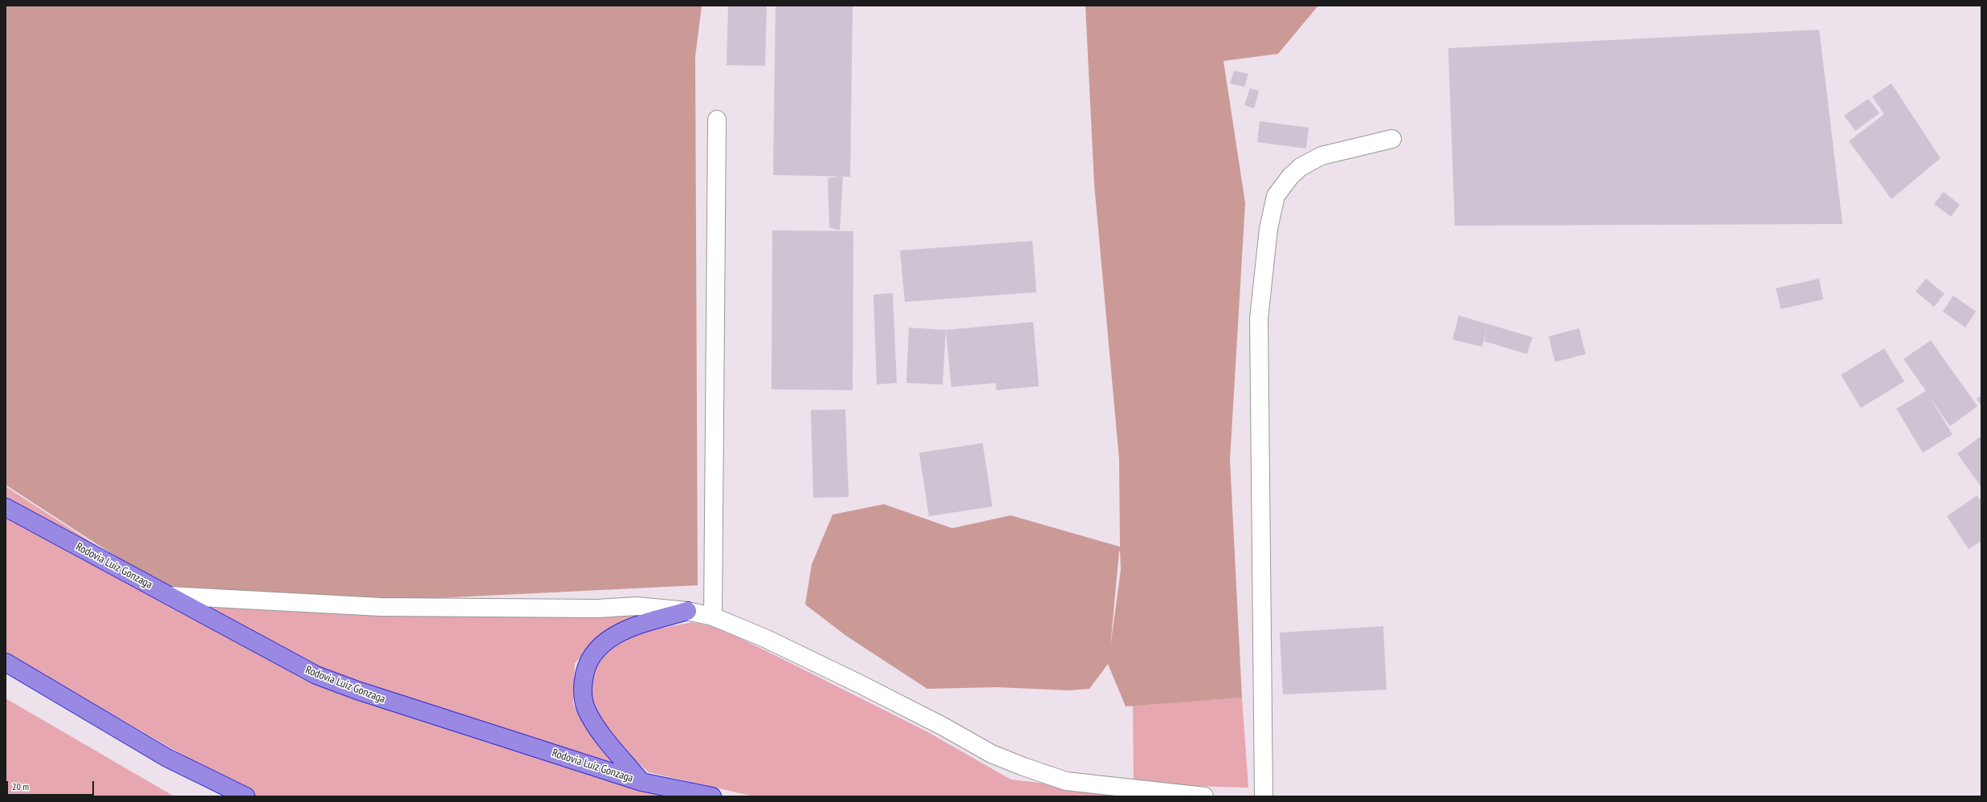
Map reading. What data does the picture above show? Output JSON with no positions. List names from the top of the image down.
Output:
{
  "streets": {
    "highway": ["Rodovia Luiz Gonzaga"]
  },
  "scale_bar": "20 m"
}
